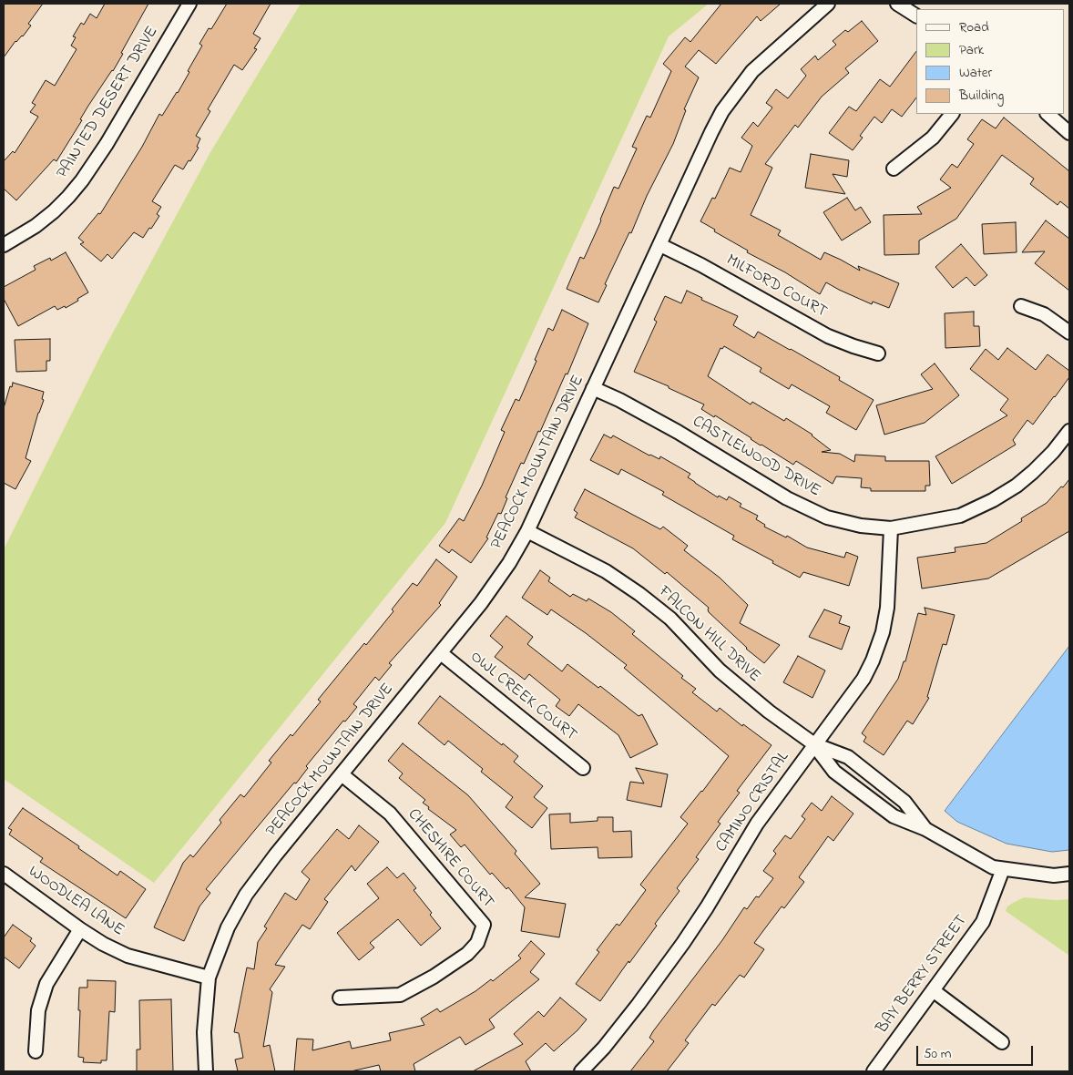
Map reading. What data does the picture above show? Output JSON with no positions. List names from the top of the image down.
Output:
{
  "streets": {
    "street": [
      "PAINTED DESERT DRIVE",
      "MILFORD COURT",
      "CASTLEWOOD DRIVE",
      "PEACOCK MOUNTAIN DRIVE",
      "FALCON HILL DRIVE",
      "OWL CREEK COURT",
      "CAMINO CRISTAL",
      "CHESHIRE COURT",
      "WOODLEA LANE",
      "BAY BERRY STREET"
    ]
  },
  "crossings": [
    ["MILFORD COURT", "PEACOCK MOUNTAIN DRIVE"],
    ["CASTLEWOOD DRIVE", "PEACOCK MOUNTAIN DRIVE"],
    ["CASTLEWOOD DRIVE", "CAMINO CRISTAL"],
    ["PEACOCK MOUNTAIN DRIVE", "FALCON HILL DRIVE"],
    ["PEACOCK MOUNTAIN DRIVE", "OWL CREEK COURT"],
    ["PEACOCK MOUNTAIN DRIVE", "CHESHIRE COURT"],
    ["PEACOCK MOUNTAIN DRIVE", "WOODLEA LANE"],
    ["FALCON HILL DRIVE", "CAMINO CRISTAL"],
    ["FALCON HILL DRIVE", "BAY BERRY STREET"]
  ],
  "legend": [
    "Road",
    "Park",
    "Water",
    "Building"
  ],
  "scale_bar": "50 m"
}
